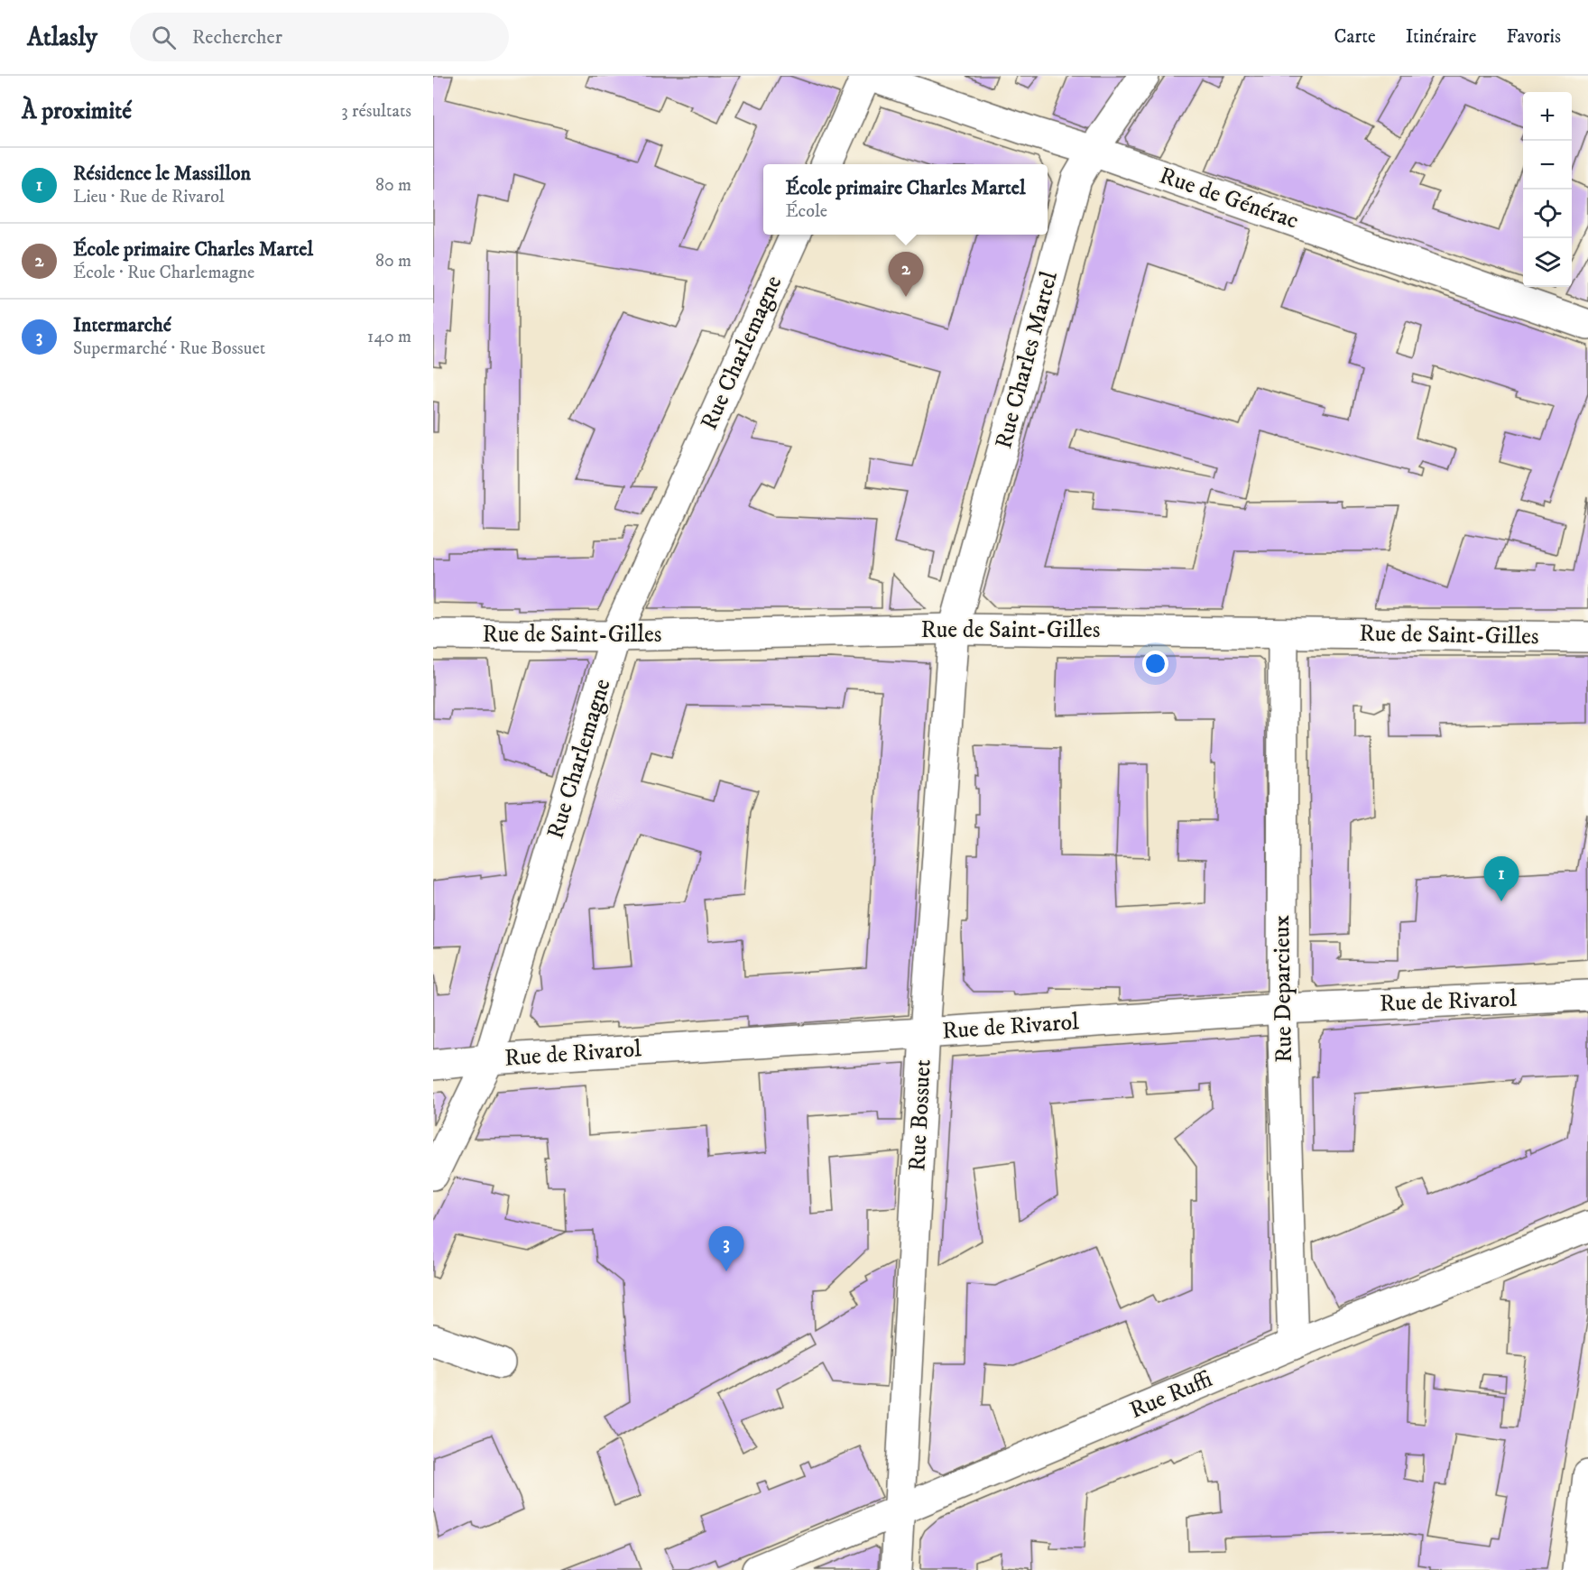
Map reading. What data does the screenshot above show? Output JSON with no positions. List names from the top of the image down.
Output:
{
  "streets": {
    "street": [
      "Rue de Générac",
      "Rue Charlemagne",
      "Rue Charles Martel",
      "Rue de Saint-Gilles",
      "Rue Deparcieux",
      "Rue de Rivarol",
      "Rue Bossuet",
      "Rue Ruffi"
    ]
  },
  "crossings": [
    ["Rue de Générac", "Rue Charles Martel"],
    ["Rue Charlemagne", "Rue de Saint-Gilles"],
    ["Rue Charlemagne", "Rue de Rivarol"],
    ["Rue Charles Martel", "Rue de Saint-Gilles"],
    ["Rue Charles Martel", "Rue Bossuet"],
    ["Rue de Saint-Gilles", "Rue Deparcieux"],
    ["Rue de Saint-Gilles", "Rue Bossuet"],
    ["Rue Deparcieux", "Rue de Rivarol"],
    ["Rue Deparcieux", "Rue Ruffi"],
    ["Rue de Rivarol", "Rue Bossuet"],
    ["Rue Bossuet", "Rue Ruffi"]
  ],
  "page": {
    "header": "Atlasly",
    "search": "Rechercher",
    "nav": ["Carte", "Itinéraire", "Favoris"],
    "heading": ["À proximité", "3 résultats"],
    "map_buttons": ["+", "−"],
    "list": [
      {
        "mark": "1",
        "name": "Résidence le Massillon",
        "note": "Lieu · Rue de Rivarol",
        "value": "80 m"
      },
      {
        "mark": "2",
        "name": "École primaire Charles Martel",
        "note": "École · Rue Charlemagne",
        "value": "80 m"
      },
      {
        "mark": "3",
        "name": "Intermarché",
        "note": "Supermarché · Rue Bossuet",
        "value": "140 m"
      }
    ],
    "popup": ["École primaire Charles Martel", "École"],
    "pins": ["2", "1", "3"]
  }
}
